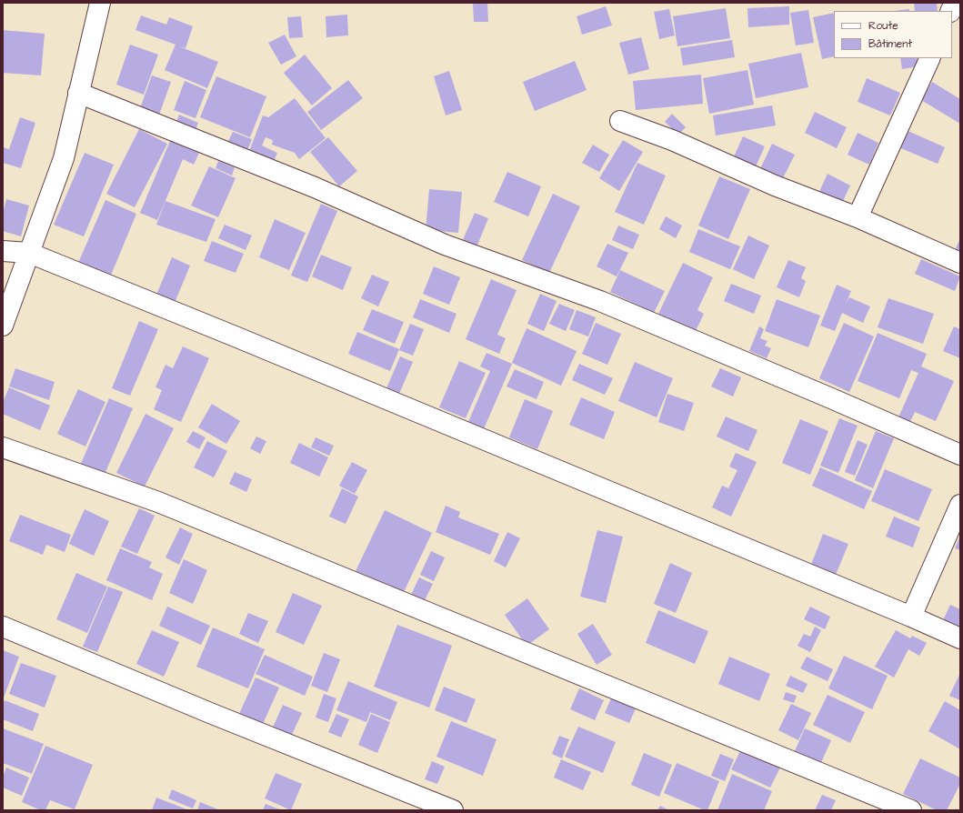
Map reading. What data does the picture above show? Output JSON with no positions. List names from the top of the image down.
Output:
{
  "legend": ["Route", "Bâtiment"]
}
